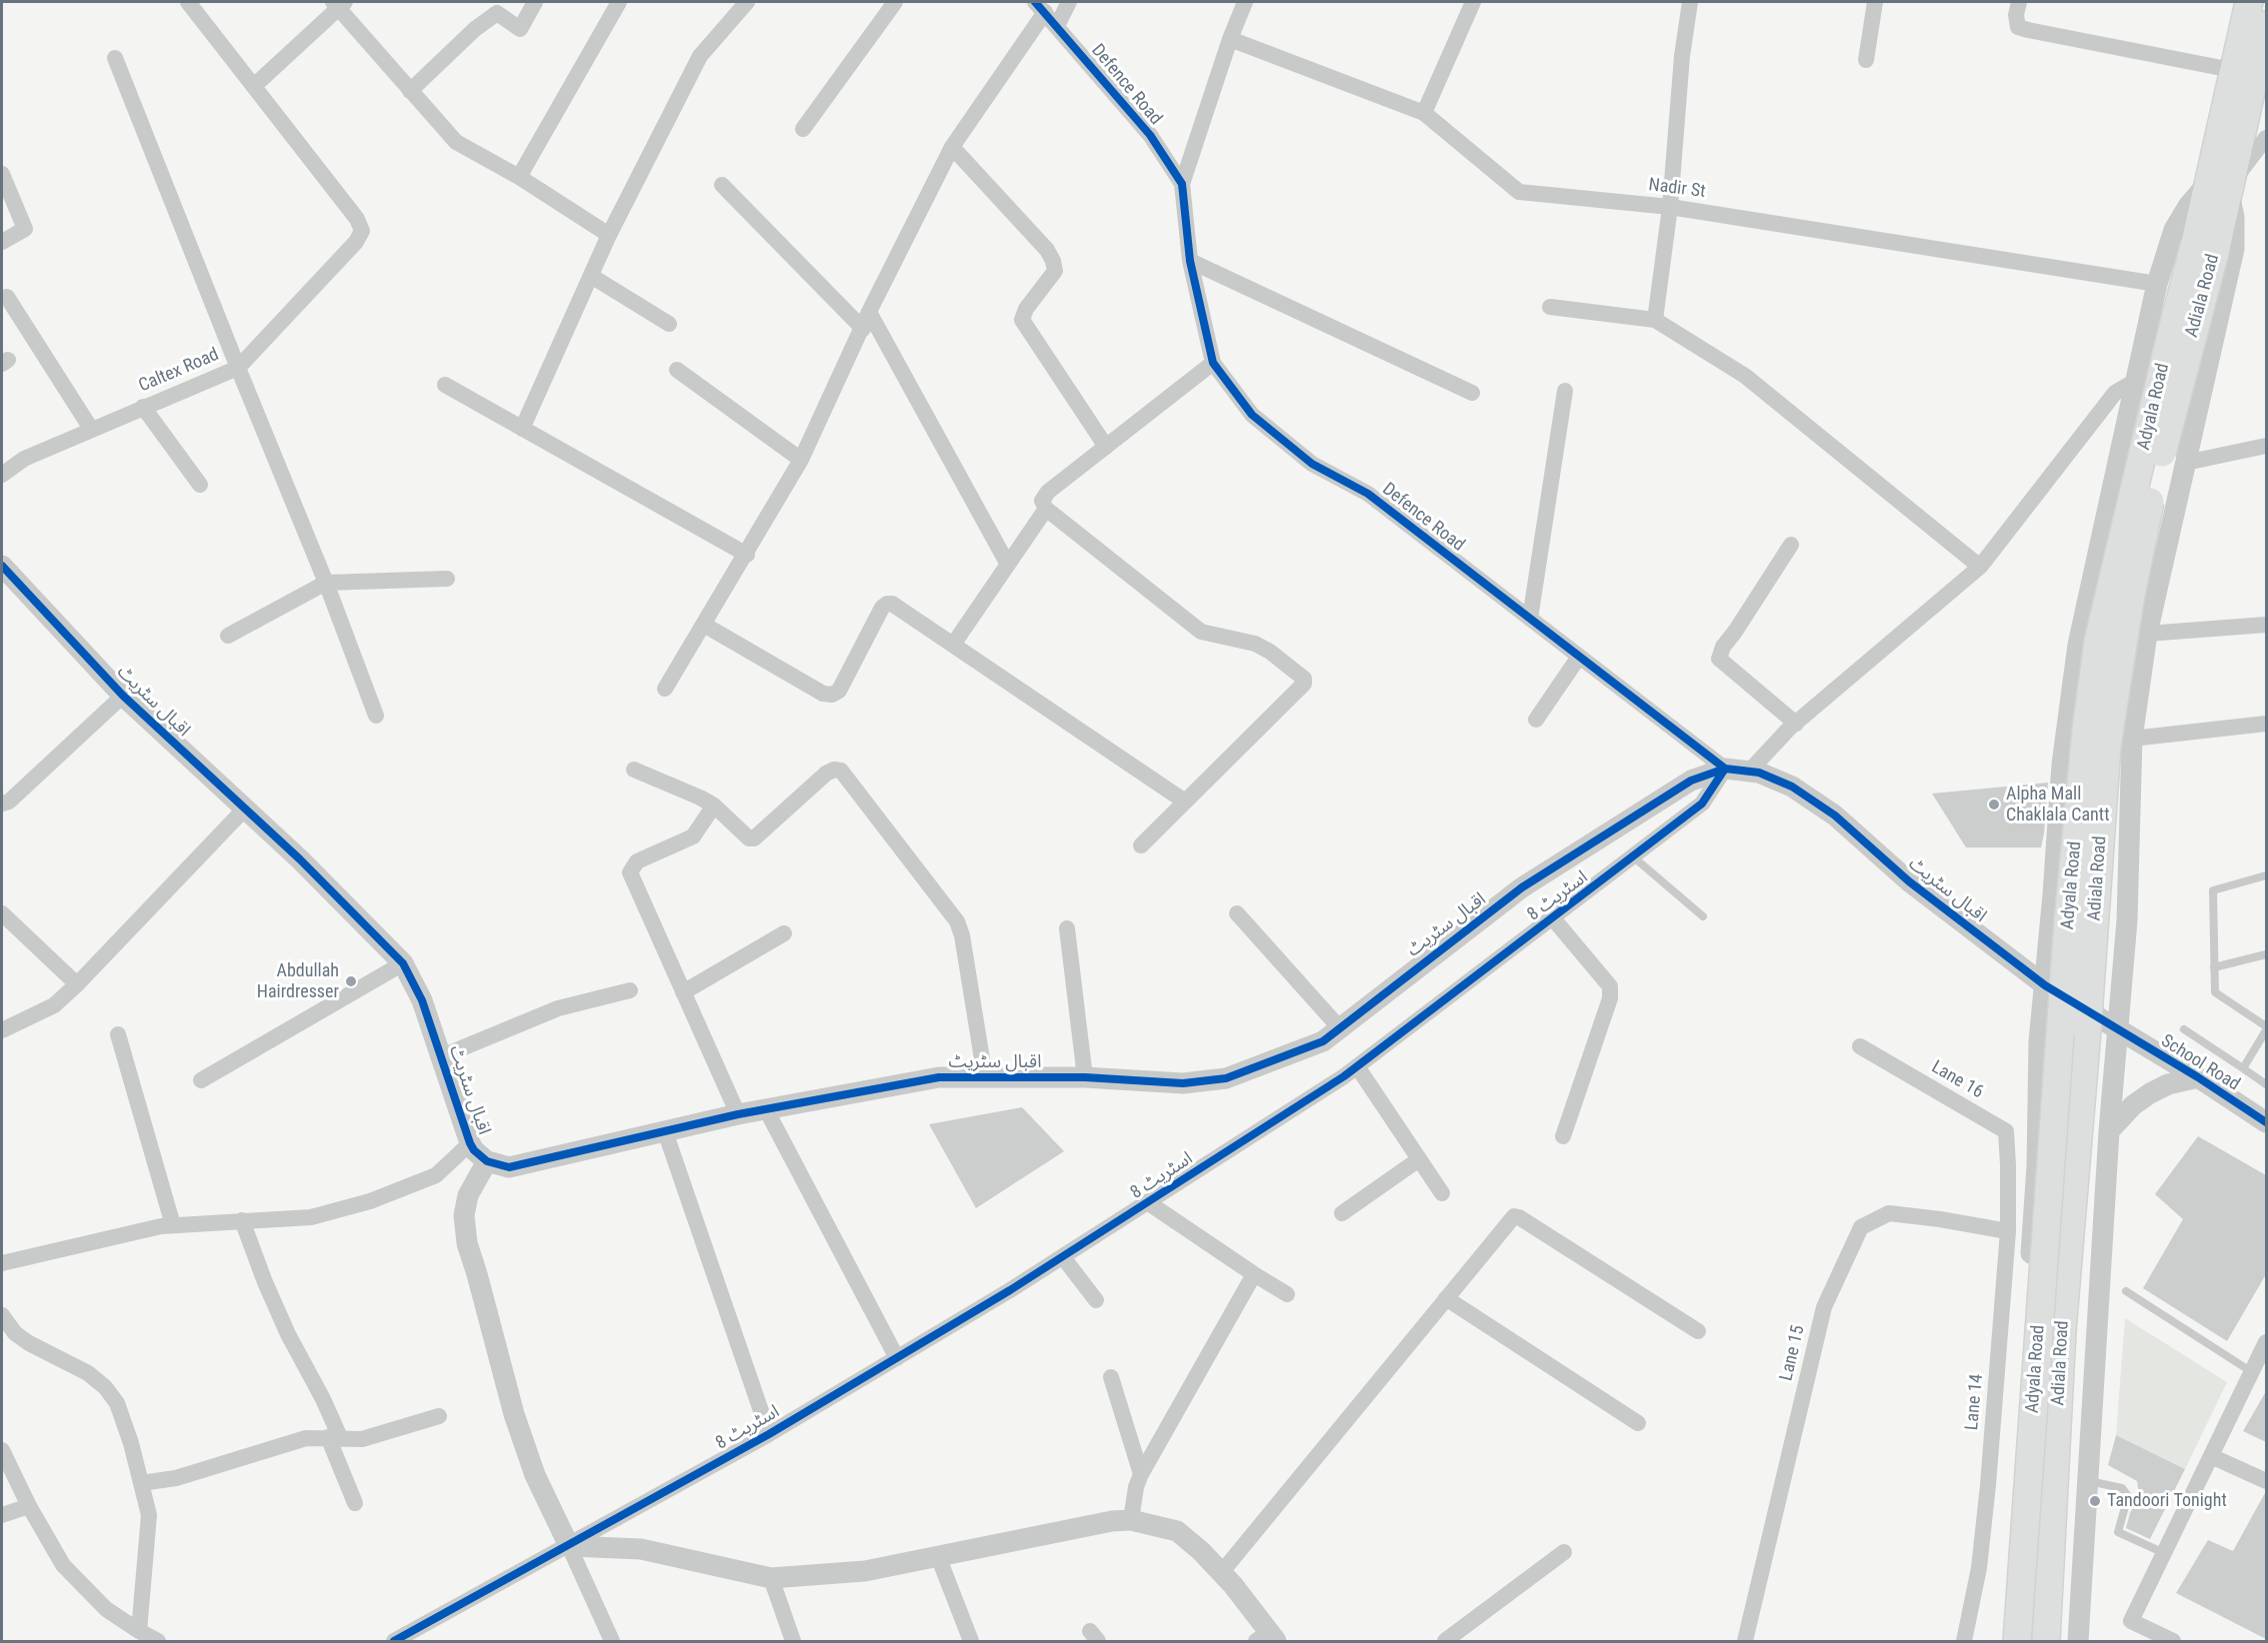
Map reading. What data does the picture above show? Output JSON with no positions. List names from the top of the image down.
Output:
{
  "streets": {
    "main road": ["Adiala Road", "Adyala Road"],
    "street": [
      "Defence Road",
      "Nadir St",
      "Caltex Road",
      "اقبال سٹریٹ",
      "اسٹریٹ 8",
      "School Road",
      "Lane 16",
      "Lane 15",
      "Lane 14"
    ]
  },
  "crossings": [
    ["Defence Road", "اقبال سٹریٹ"],
    ["Defence Road", "اسٹریٹ 8"],
    ["Adiala Road", "Adyala Road"],
    ["اقبال سٹریٹ", "اسٹریٹ 8"],
    ["اقبال سٹریٹ", "School Road"],
    ["Lane 16", "Lane 14"],
    ["Lane 15", "Lane 14"]
  ],
  "places": ["Alpha Mall Chaklala Cantt", "Abdullah Hairdresser", "Tandoori Tonight"]
}
